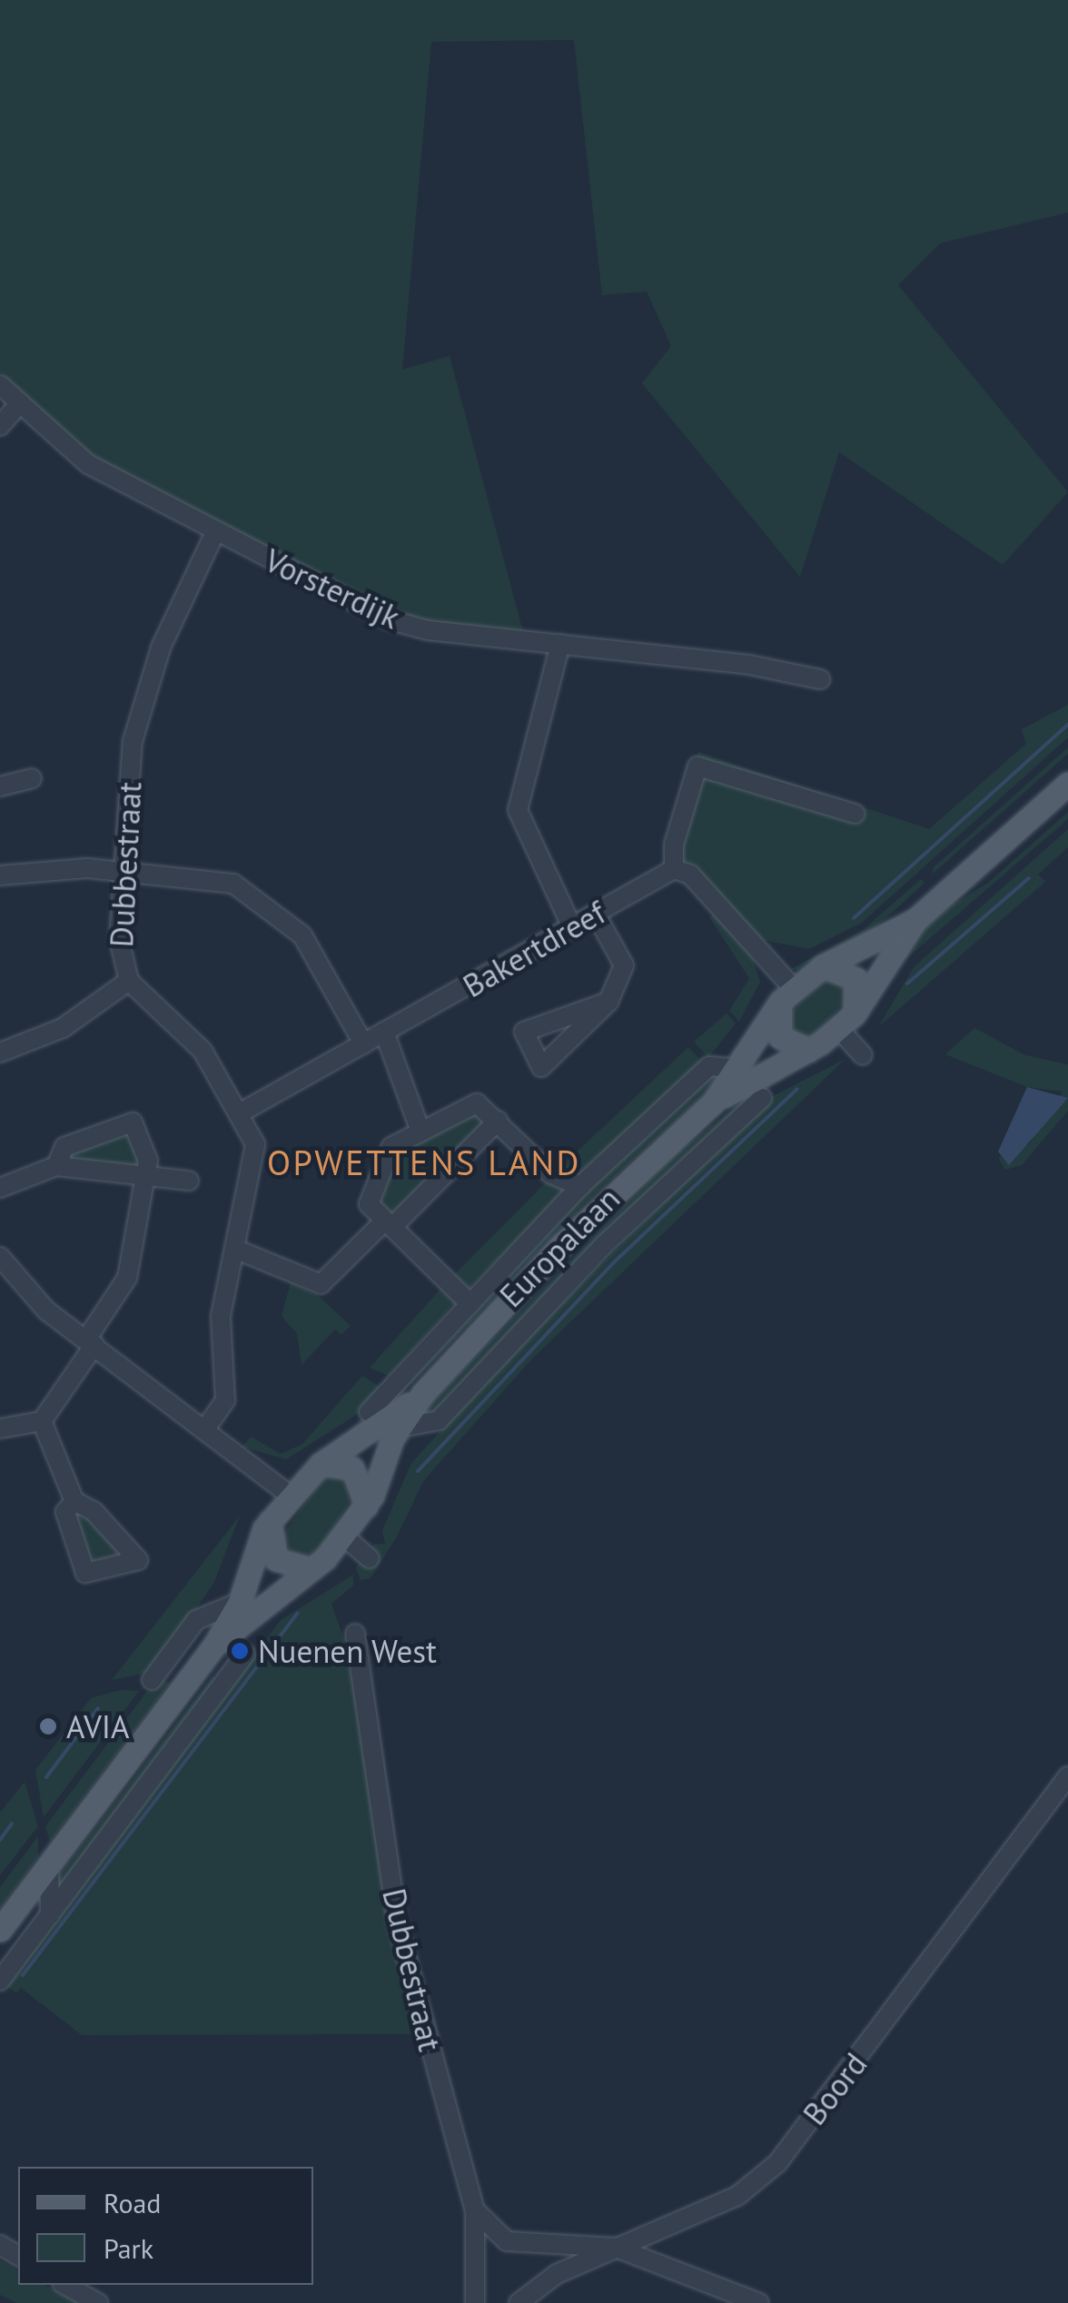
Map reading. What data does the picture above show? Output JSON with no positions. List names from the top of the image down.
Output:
{
  "streets": {
    "main road": ["Europalaan"],
    "street": [
      "Vorsterdijk",
      "Dubbestraat",
      "Bakertdreef",
      "Boord"
    ]
  },
  "crossings": [
    ["Vorsterdijk", "Dubbestraat"],
    ["Dubbestraat", "Bakertdreef"]
  ],
  "districts": ["OPWETTENS LAND"],
  "places": ["Nuenen West", "AVIA"],
  "legend": ["Road", "Park"]
}
